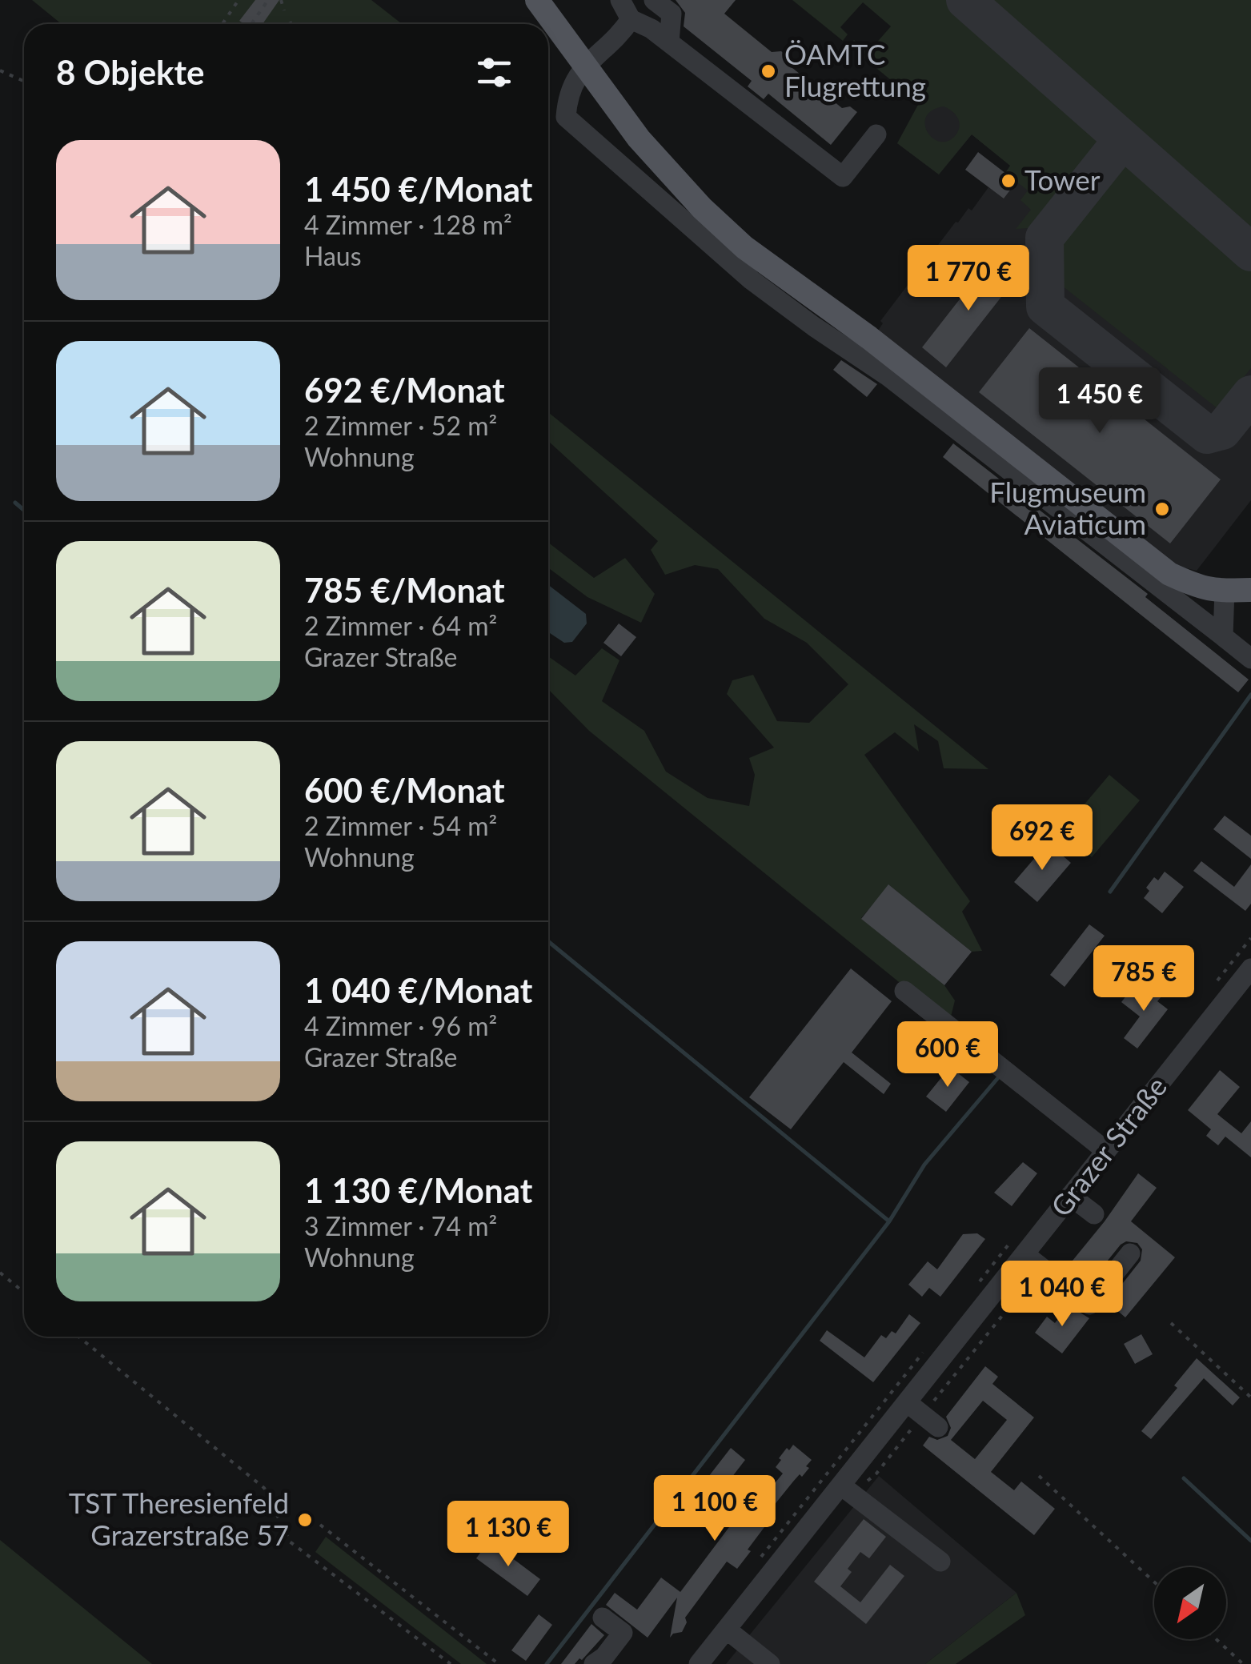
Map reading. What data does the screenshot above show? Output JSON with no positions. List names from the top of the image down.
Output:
{
  "streets": {
    "street": ["Grazer Straße"]
  },
  "places": [
    "ÖAMTC Flugrettung",
    "Tower",
    "Flugmuseum Aviaticum",
    "TST Theresienfeld Grazerstraße 57"
  ],
  "north": "bottom left",
  "page": {
    "heading": "8 Objekte",
    "list": [
      {
        "name": "1 450 €/Monat",
        "note": "4 Zimmer · 128 m² · Haus"
      },
      {
        "name": "692 €/Monat",
        "note": "2 Zimmer · 52 m² · Wohnung"
      },
      {
        "name": "785 €/Monat",
        "note": "2 Zimmer · 64 m² · Grazer Straße"
      },
      {
        "name": "600 €/Monat",
        "note": "2 Zimmer · 54 m² · Wohnung"
      },
      {
        "name": "1 040 €/Monat",
        "note": "4 Zimmer · 96 m² · Grazer Straße"
      },
      {
        "name": "1 130 €/Monat",
        "note": "3 Zimmer · 74 m² · Wohnung"
      }
    ],
    "price": [
      "1 770 €",
      "1 450 €",
      "692 €",
      "785 €",
      "600 €",
      "1 040 €",
      "1 100 €",
      "1 130 €"
    ]
  }
}
